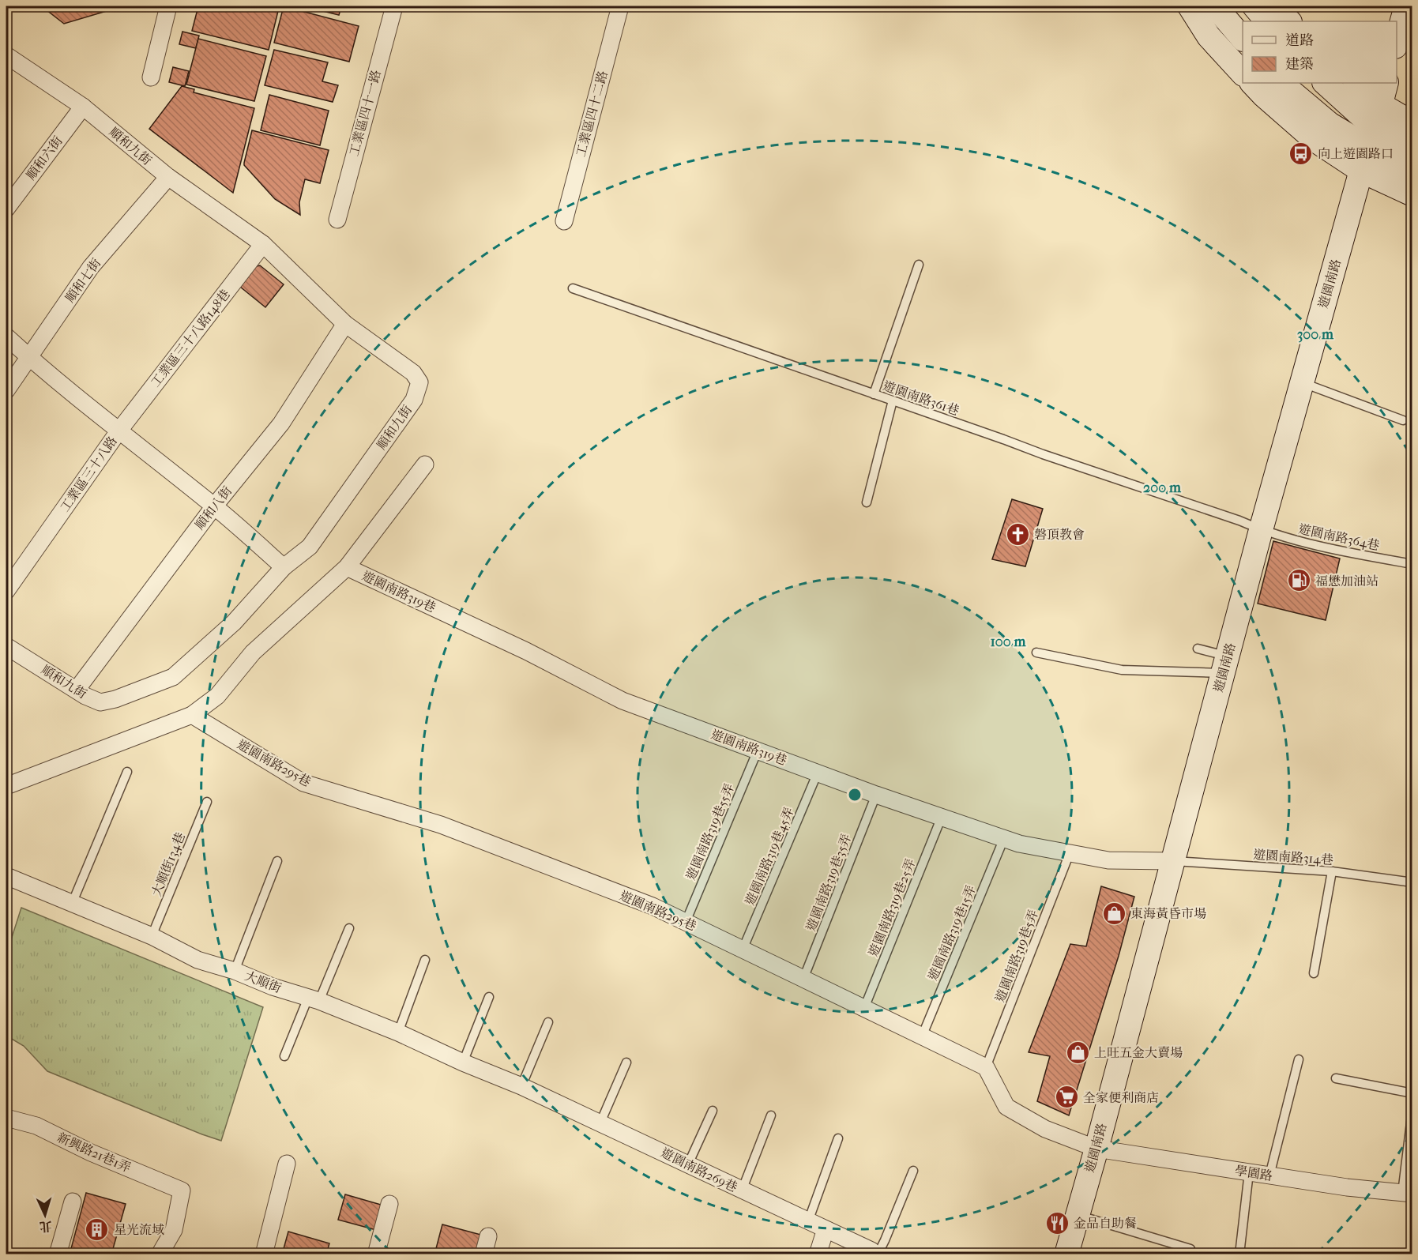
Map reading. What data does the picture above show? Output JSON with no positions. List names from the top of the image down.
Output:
{
  "streets": {
    "street": [
      "工業區四十一路",
      "工業區四十二路",
      "順和九街",
      "順和六街",
      "順和七街",
      "遊園南路",
      "工業區三十八路148巷",
      "工業區三十八路",
      "順和八街",
      "遊園南路319巷",
      "遊園南路295巷",
      "大順街",
      "新興路21巷1弄",
      "遊園南路269巷",
      "學園路"
    ],
    "lane": [
      "遊園南路361巷",
      "遊園南路364巷",
      "遊園南路319巷55弄",
      "遊園南路319巷45弄",
      "遊園南路314巷",
      "大順街134巷",
      "遊園南路319巷35弄",
      "遊園南路319巷25弄",
      "遊園南路319巷15弄",
      "遊園南路319巷5弄"
    ]
  },
  "crossings": [
    ["順和九街", "順和六街"],
    ["順和九街", "順和七街"],
    ["順和九街", "工業區三十八路148巷"],
    ["順和九街", "順和八街"],
    ["順和七街", "工業區三十八路"],
    ["遊園南路", "遊園南路361巷"],
    ["遊園南路", "遊園南路364巷"],
    ["遊園南路", "遊園南路319巷"],
    ["遊園南路", "遊園南路314巷"],
    ["遊園南路", "學園路"],
    ["工業區三十八路148巷", "工業區三十八路"],
    ["遊園南路361巷", "遊園南路364巷"],
    ["遊園南路319巷", "遊園南路319巷55弄"],
    ["遊園南路319巷", "遊園南路319巷45弄"],
    ["遊園南路319巷", "遊園南路314巷"],
    ["遊園南路319巷", "遊園南路319巷35弄"],
    ["遊園南路319巷", "遊園南路319巷25弄"],
    ["遊園南路319巷", "遊園南路319巷15弄"],
    ["遊園南路319巷", "遊園南路319巷5弄"],
    ["遊園南路295巷", "遊園南路319巷55弄"],
    ["遊園南路295巷", "遊園南路319巷45弄"],
    ["遊園南路295巷", "遊園南路319巷35弄"],
    ["遊園南路295巷", "遊園南路319巷25弄"],
    ["遊園南路295巷", "遊園南路319巷15弄"],
    ["遊園南路295巷", "遊園南路319巷5弄"],
    ["大順街134巷", "大順街"],
    ["大順街", "遊園南路269巷"]
  ],
  "places": {
    "bus stop": ["向上遊園路口"],
    "church": ["磐頂教會"],
    "fuel station": ["福懋加油站"],
    "shop": ["東海黃昏市場", "上旺五金大賣場"],
    "supermarket": ["全家便利商店"],
    "restaurant": ["金品自助餐"],
    "building": ["星光流域"]
  },
  "legend": ["道路", "建築"],
  "north": "bottom",
  "rings": ["300 m", "200 m", "100 m"]
}
